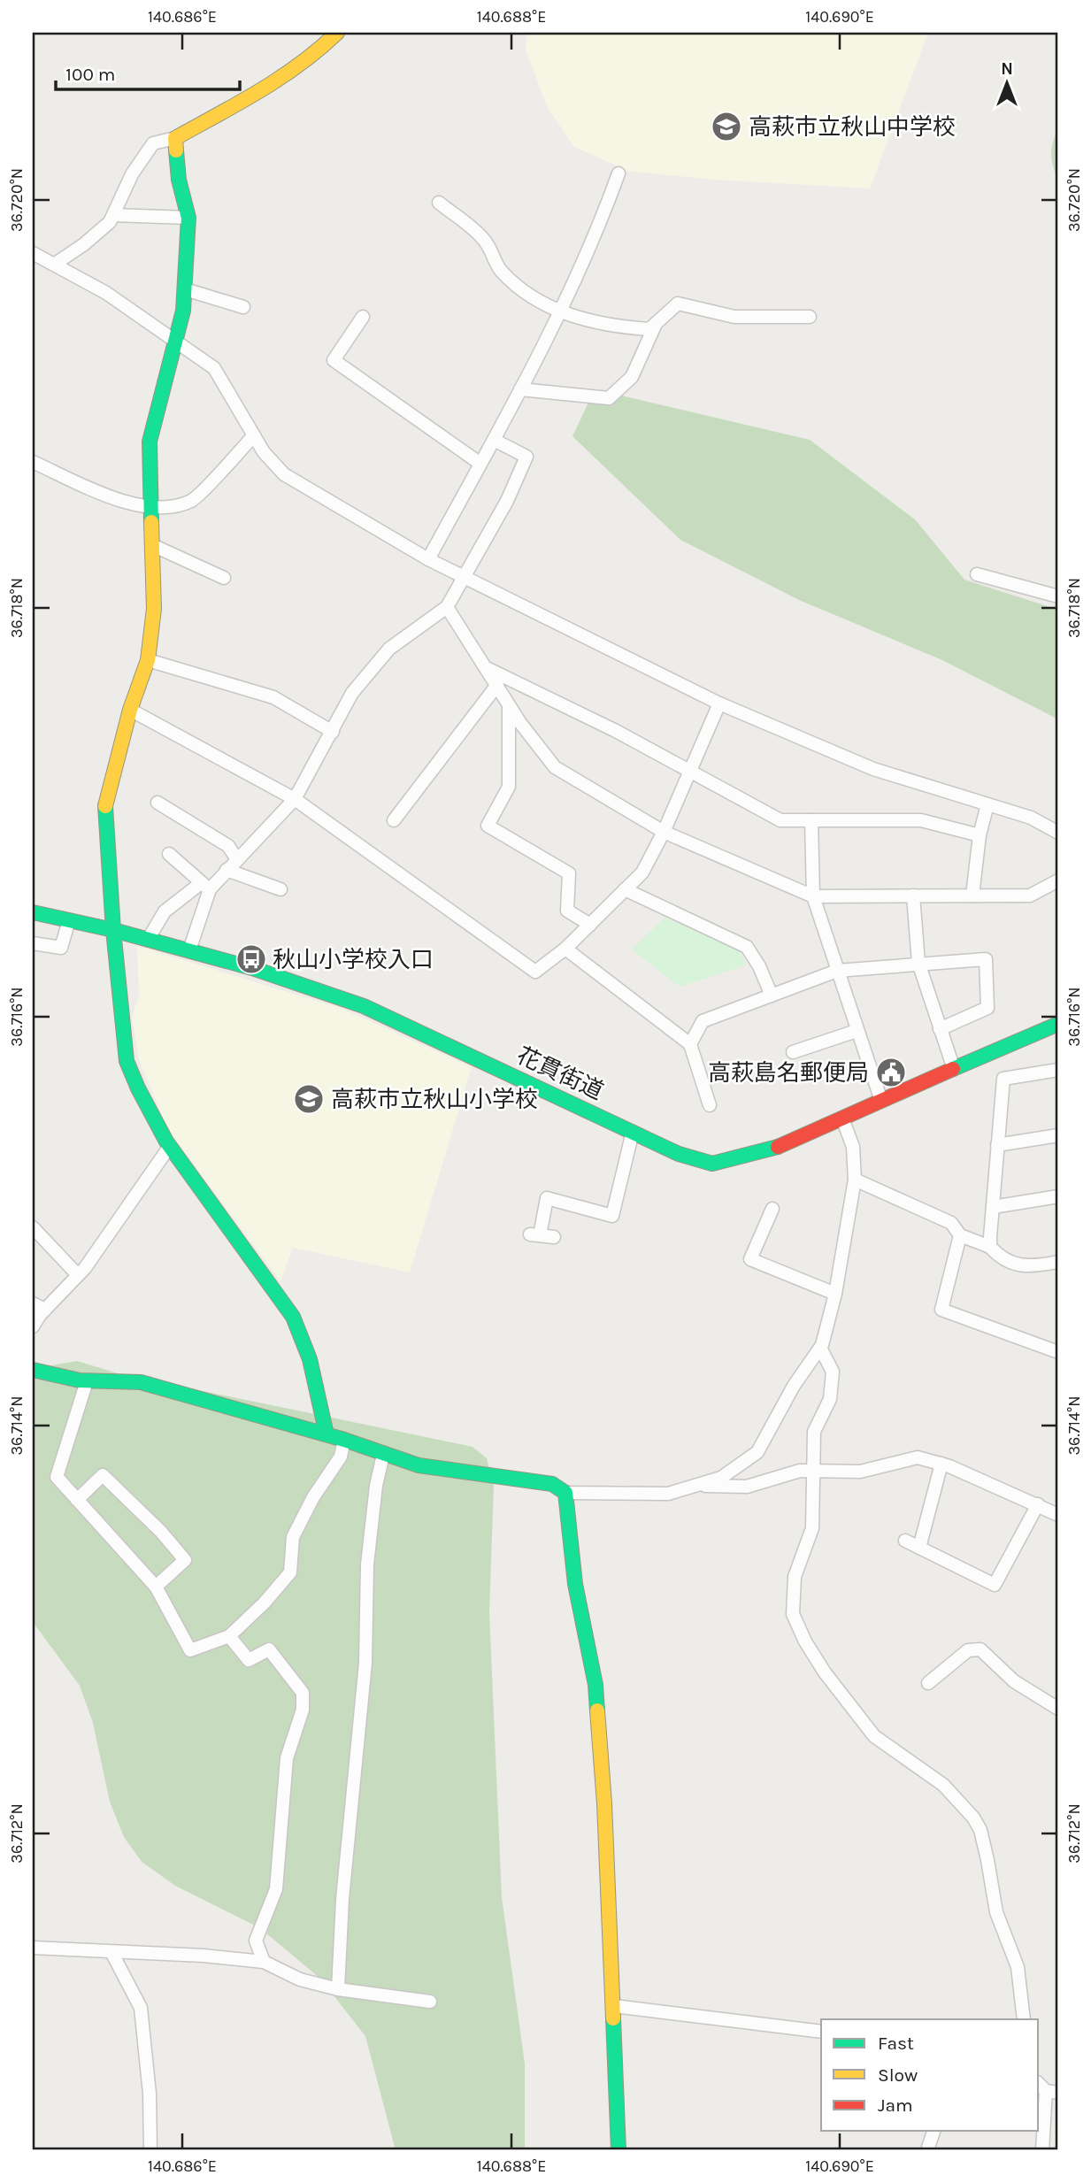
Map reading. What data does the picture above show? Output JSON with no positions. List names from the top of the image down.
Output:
{
  "streets": {
    "main road": ["花貫街道"]
  },
  "places": {
    "school or university": ["高萩市立秋山中学校", "高萩市立秋山小学校"],
    "bus stop": ["秋山小学校入口"],
    "public building": ["高萩島名郵便局"]
  },
  "legend": ["Fast", "Slow", "Jam"],
  "scale_bar": "100 m",
  "north": "top",
  "coordinates": [
    "140.686°E",
    "140.688°E",
    "140.690°E",
    "36.720°N",
    "36.718°N",
    "36.716°N",
    "36.714°N",
    "36.712°N"
  ]
}
